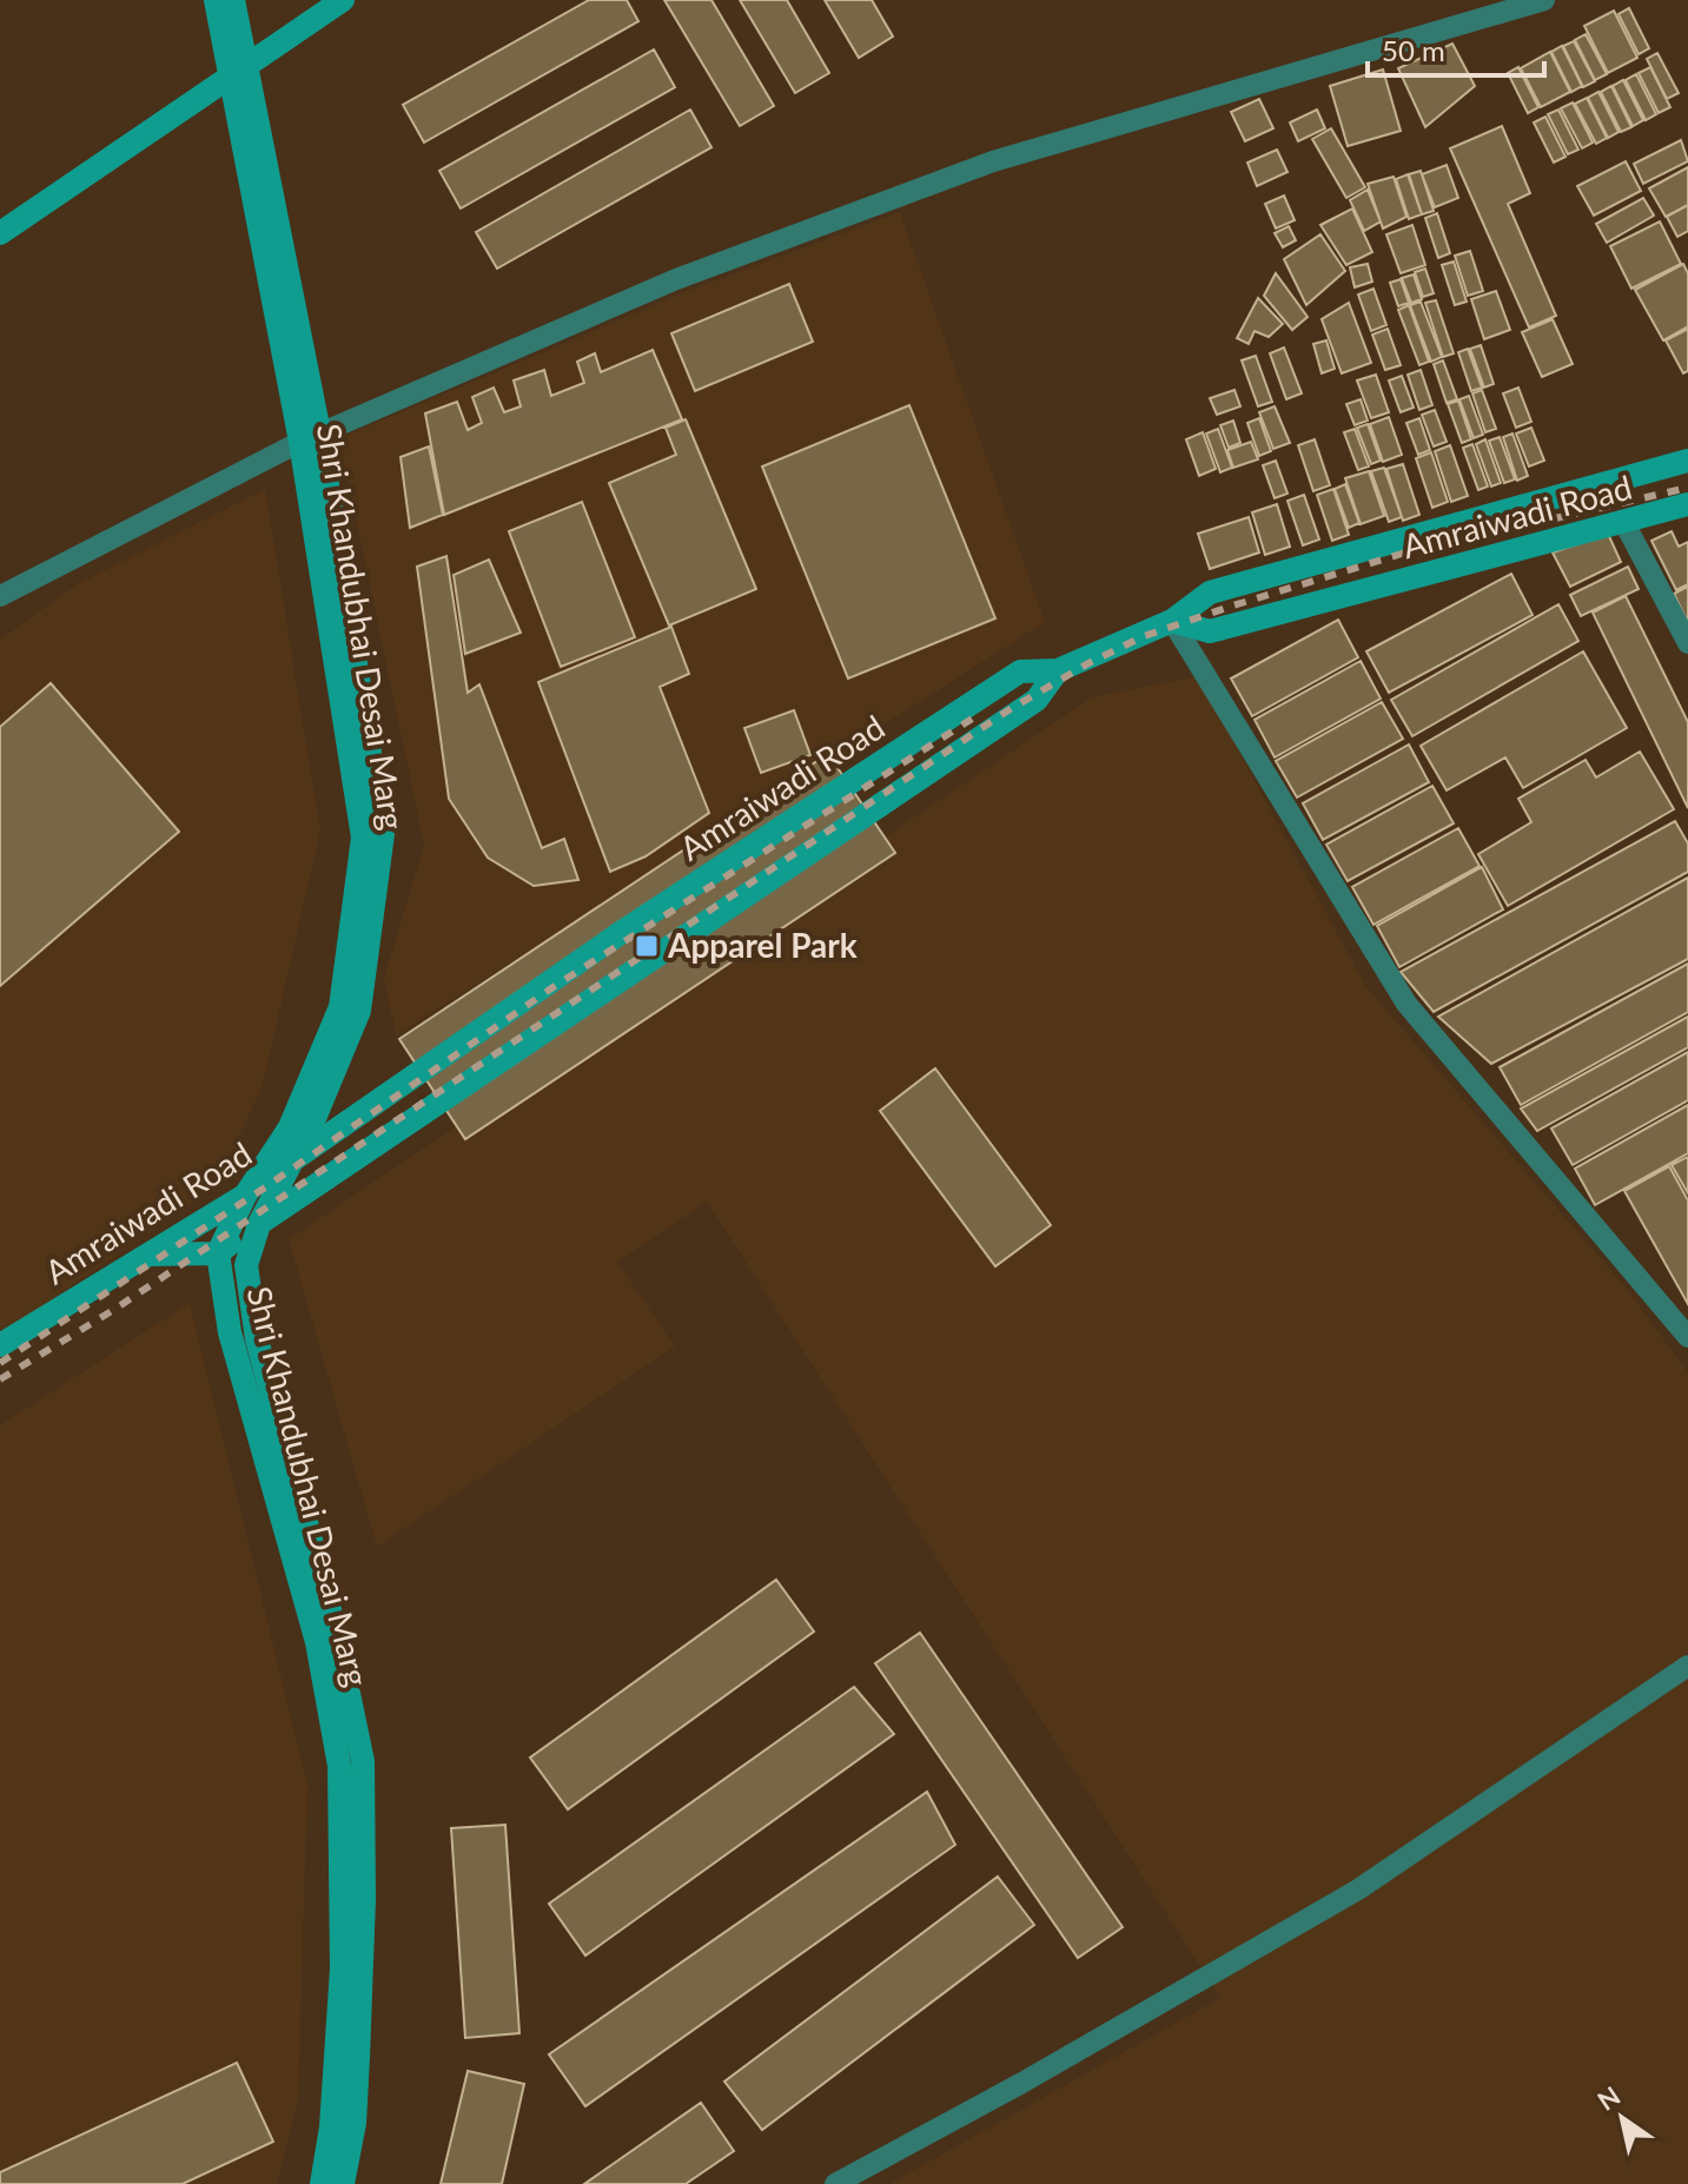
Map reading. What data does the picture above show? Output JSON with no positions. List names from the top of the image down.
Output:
{
  "streets": {
    "main road": ["Amraiwadi Road", "Shri Khandubhai Desai Marg"]
  },
  "crossings": [
    ["Amraiwadi Road", "Shri Khandubhai Desai Marg"]
  ],
  "places": {
    "transit": ["Apparel Park"]
  },
  "scale_bar": "50 m",
  "north": "top left"
}
